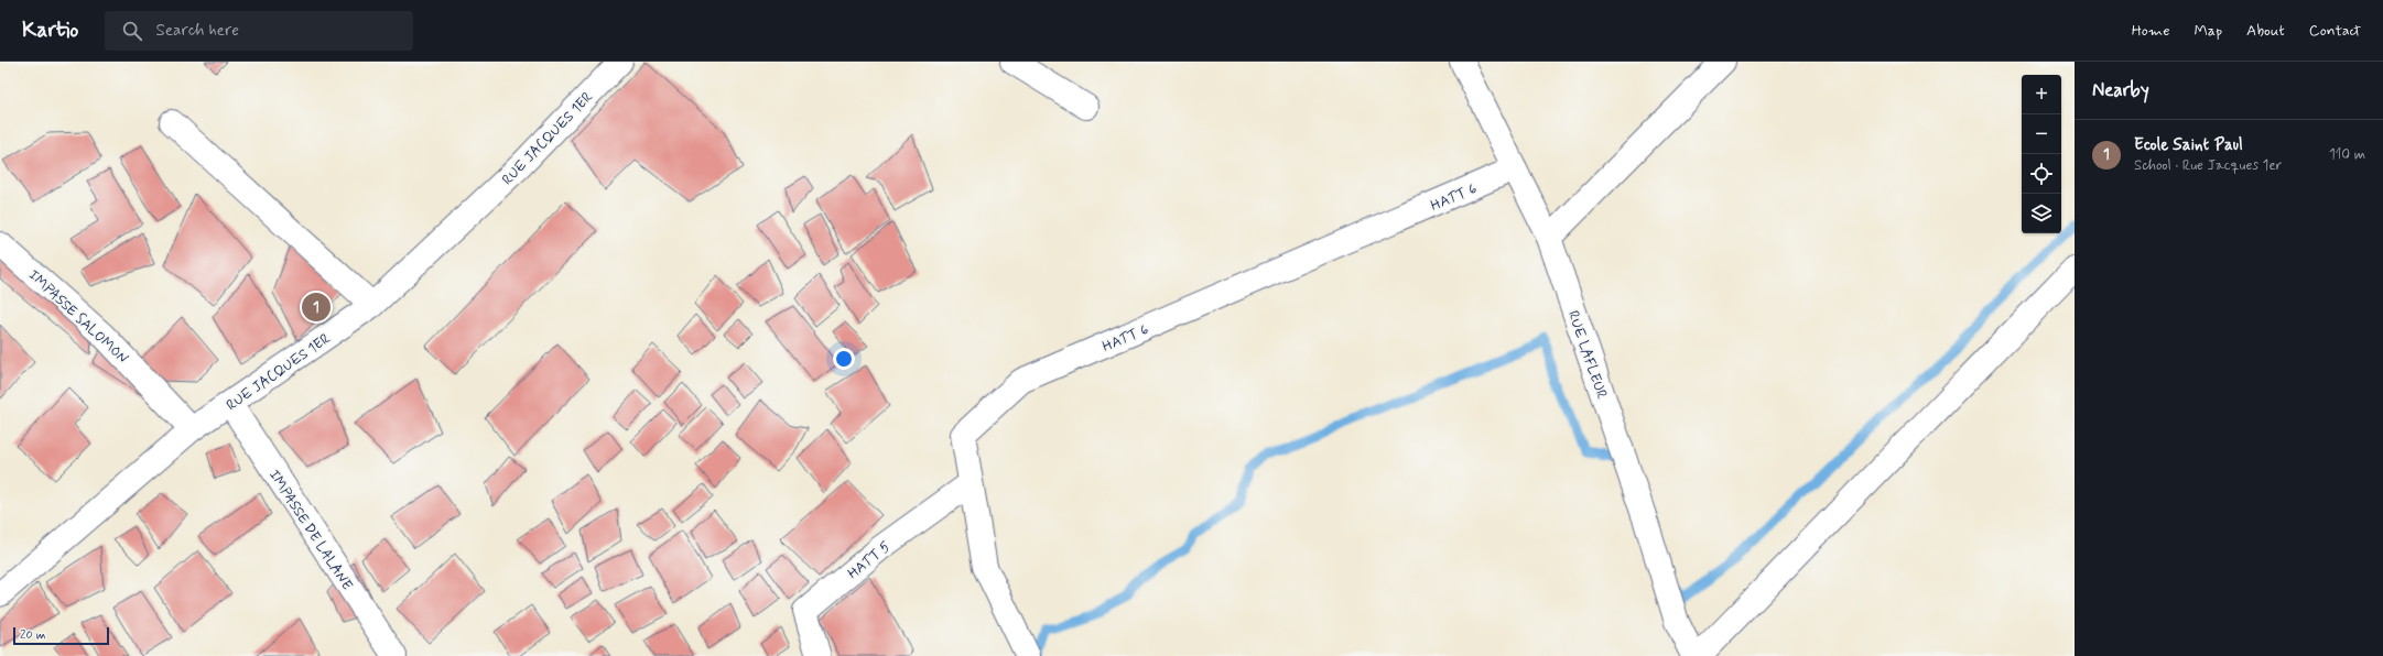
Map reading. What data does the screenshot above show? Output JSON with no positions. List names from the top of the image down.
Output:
{
  "streets": {
    "street": [
      "RUE JACQUES 1ER",
      "HATT 6",
      "IMPASSE SALOMON",
      "RUE LAFLEUR",
      "IMPASSE DE LALANE",
      "HATT 5"
    ]
  },
  "crossings": [
    ["RUE JACQUES 1ER", "IMPASSE SALOMON"],
    ["RUE JACQUES 1ER", "IMPASSE DE LALANE"],
    ["HATT 6", "RUE LAFLEUR"],
    ["HATT 6", "HATT 5"]
  ],
  "scale_bar": "20 m",
  "page": {
    "header": "Kartio",
    "search": "Search here",
    "nav": [
      "Home",
      "Map",
      "About",
      "Contact"
    ],
    "heading": "Nearby",
    "map_buttons": ["+", "−"],
    "list": [
      {
        "mark": "1",
        "name": "Ecole Saint Paul",
        "note": "School · Rue Jacques 1er",
        "value": "110 m"
      }
    ],
    "pins": "1",
    "scale": "20 m"
  }
}
